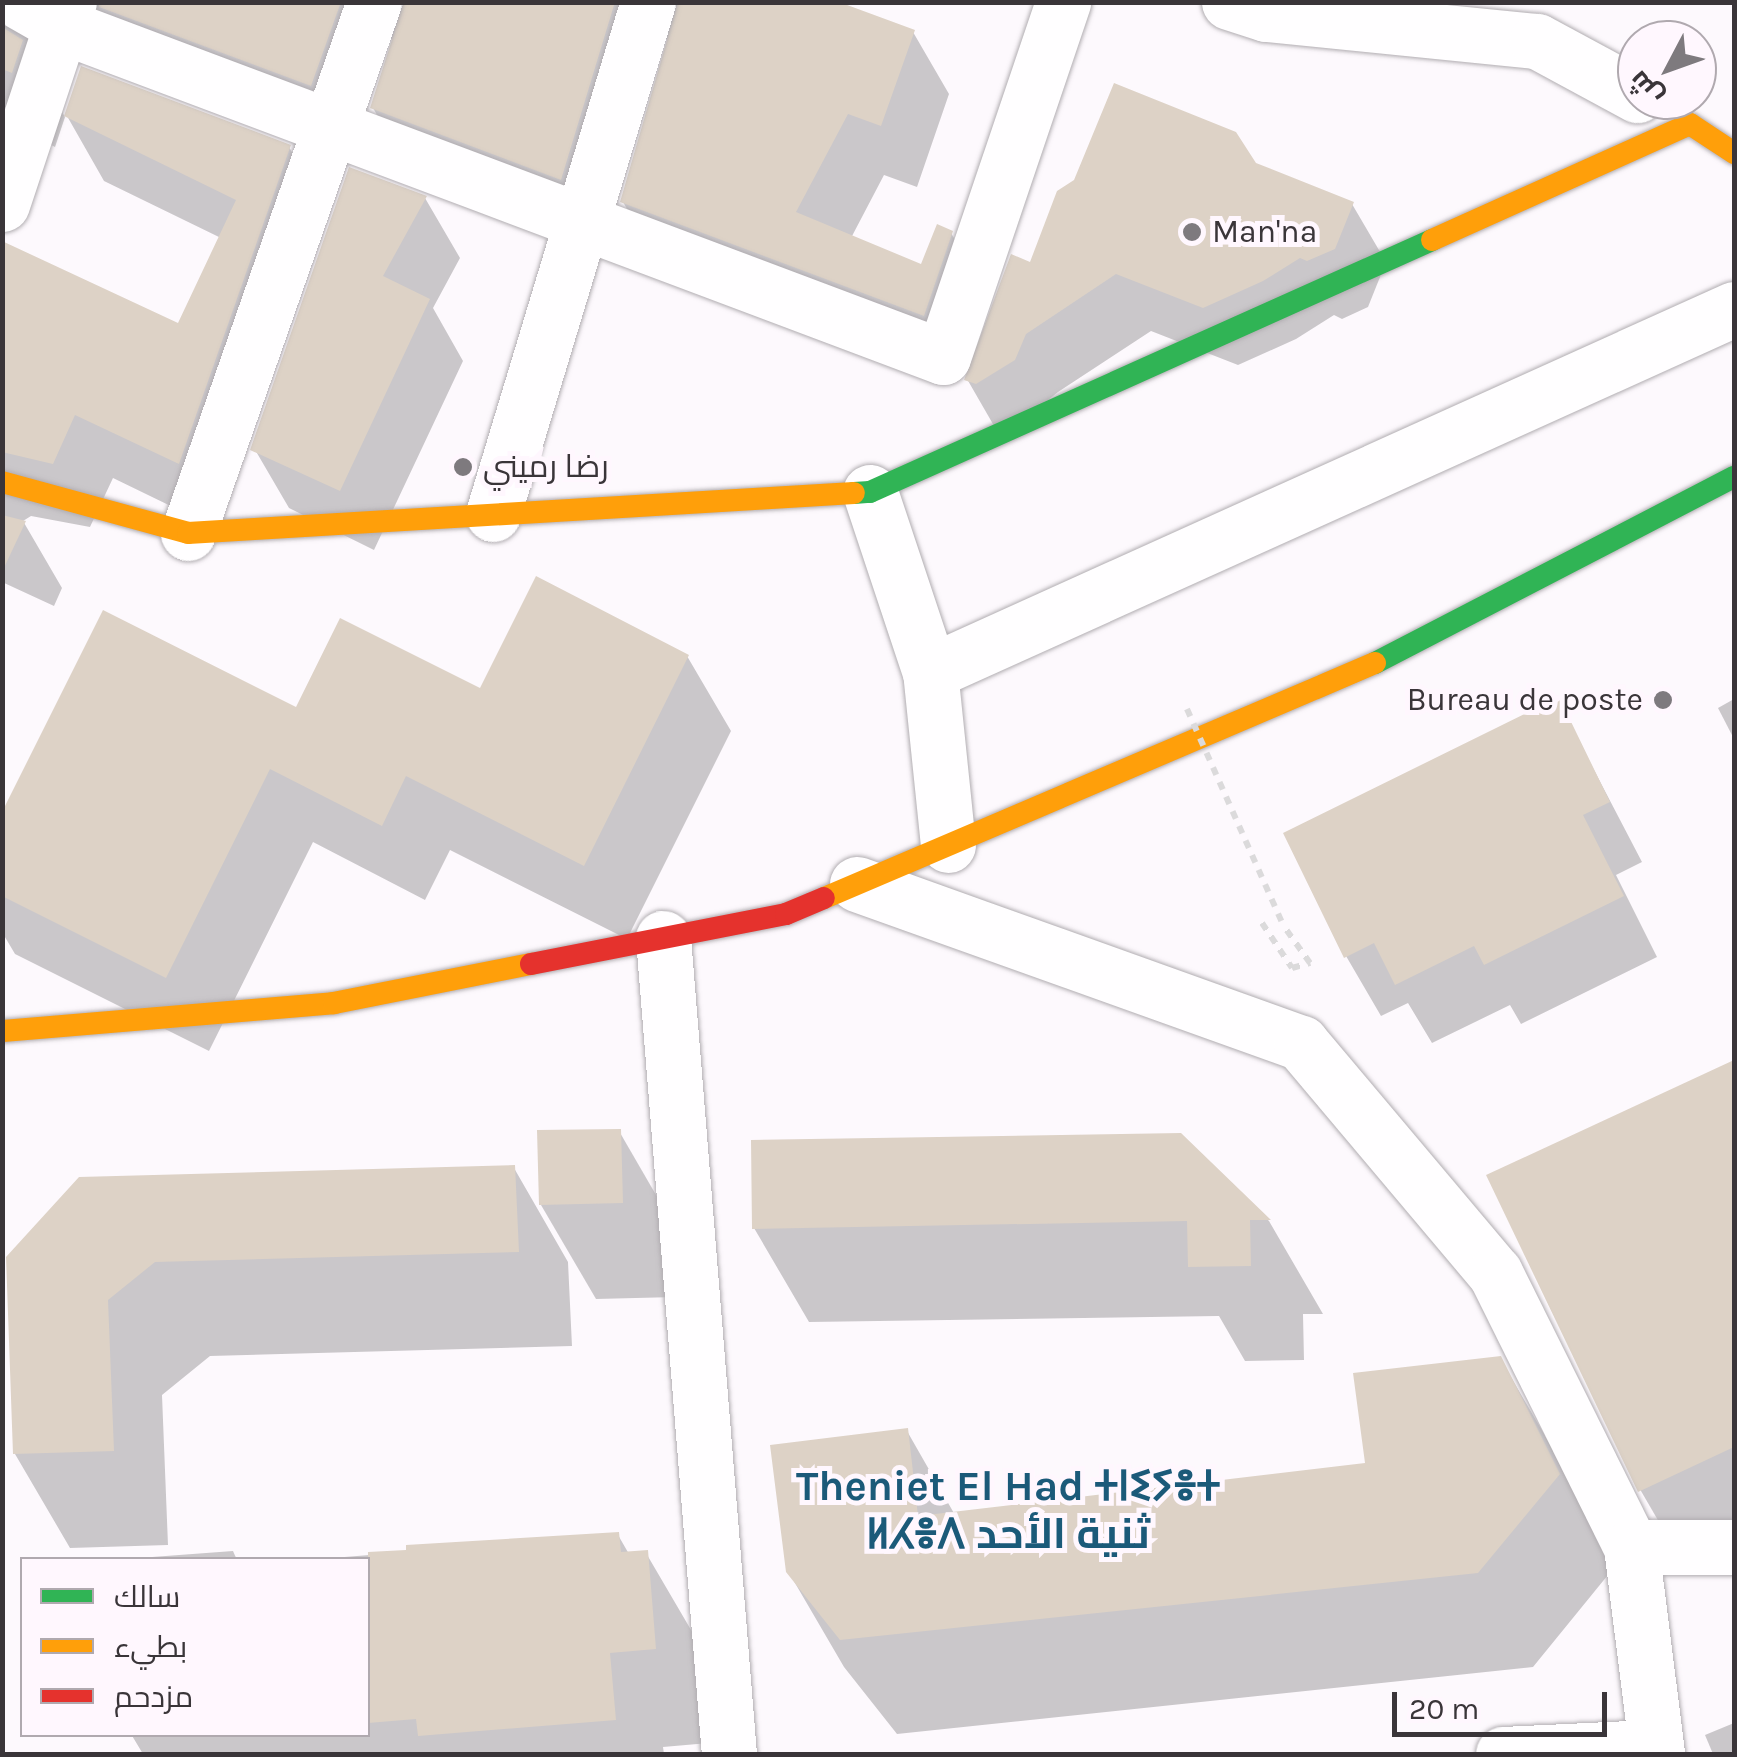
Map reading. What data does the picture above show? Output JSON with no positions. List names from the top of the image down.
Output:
{
  "districts": ["Theniet El Had ⵜⵏⵉⵢⴻⵜ ⵍⵃⴻⴷ ثنية الأحد"],
  "places": ["Man'na", "رضا رميني", "Bureau de poste"],
  "legend": ["سالك", "بطيء", "مزدحم"],
  "scale_bar": "20 m",
  "north": "bottom left"
}
